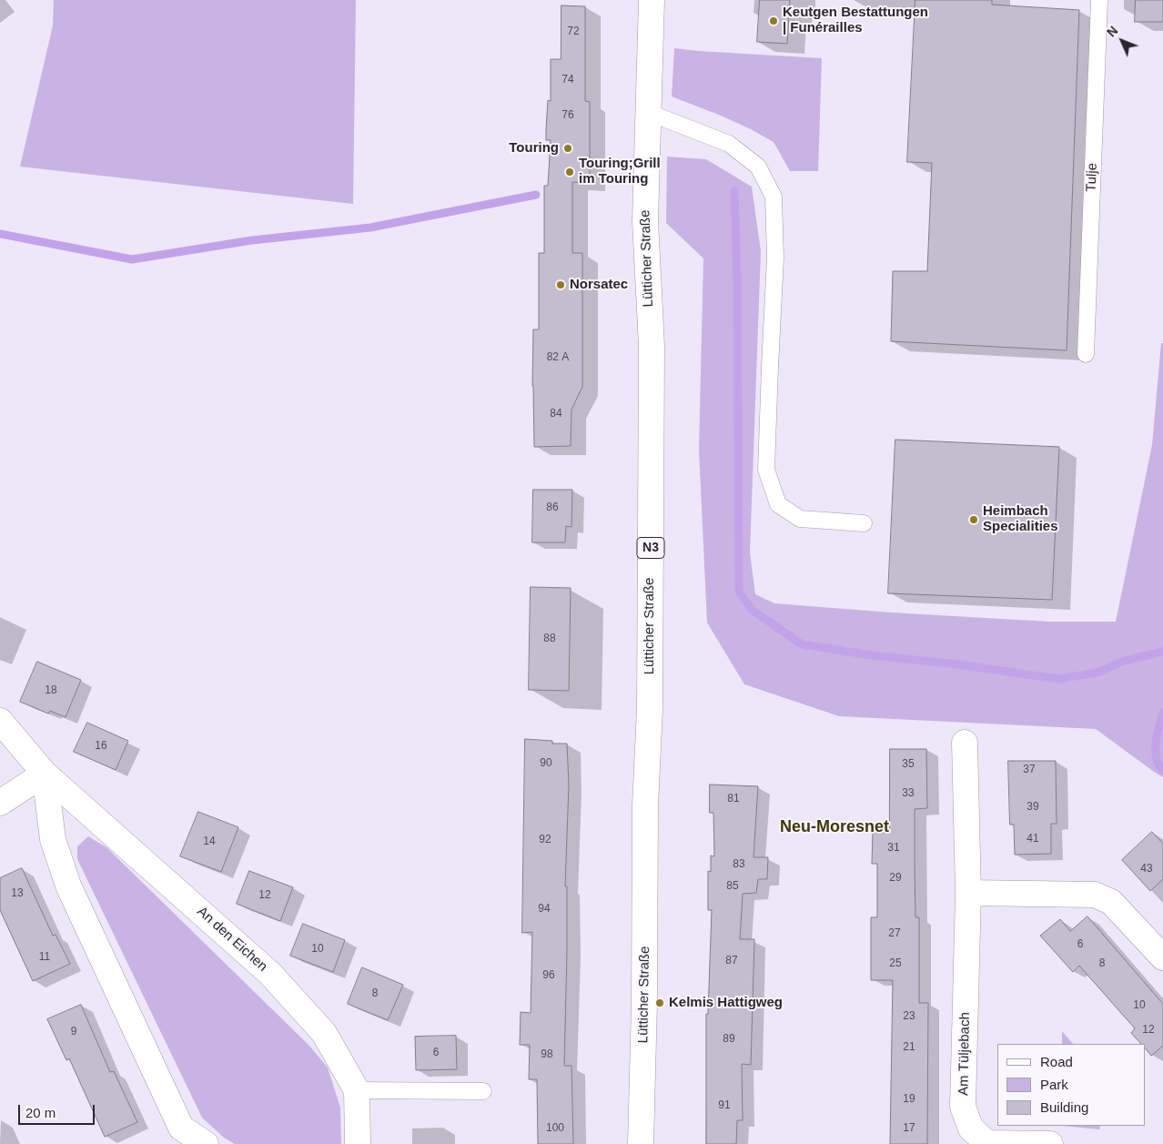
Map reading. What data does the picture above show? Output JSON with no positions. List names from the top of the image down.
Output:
{
  "streets": {
    "street": [
      "Lütticher Straße",
      "N3",
      "An den Eichen",
      "Am Tüljebach"
    ],
    "lane": ["Tulje"]
  },
  "districts": ["Neu-Moresnet"],
  "places": [
    "Keutgen Bestattungen | Funérailles",
    "Touring",
    "Touring;Grill im Touring",
    "Norsatec",
    "Heimbach Specialities",
    "Kelmis Hattigweg"
  ],
  "house_numbers": [
    "72",
    "74",
    "76",
    "82 A",
    "84",
    "86",
    "88",
    "18",
    "16",
    "90",
    "35",
    "37",
    "33",
    "81",
    "39",
    "41",
    "92",
    "14",
    "31",
    "83",
    "43",
    "29",
    "85",
    "13",
    "12",
    "94",
    "27",
    "6",
    "10",
    "11",
    "87",
    "25",
    "8",
    "96",
    "8",
    "10",
    "23",
    "12",
    "9",
    "89",
    "21",
    "6",
    "98",
    "19",
    "91",
    "100",
    "17"
  ],
  "legend": ["Road", "Park", "Building"],
  "scale_bar": "20 m",
  "north": "top left"
}
